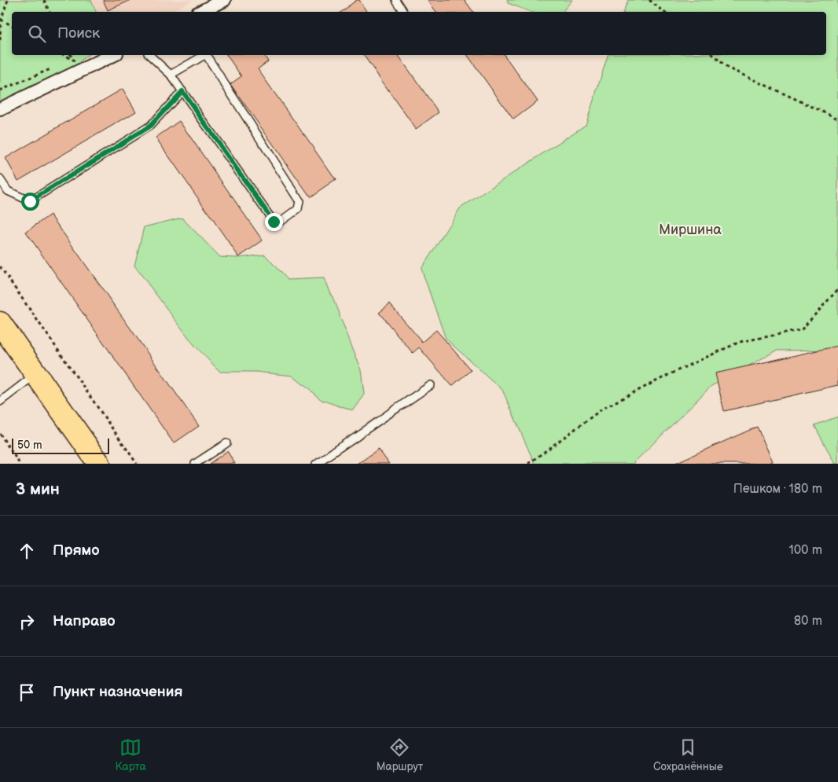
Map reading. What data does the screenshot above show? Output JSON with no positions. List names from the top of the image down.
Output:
{
  "parks": ["Миршина"],
  "scale_bar": "50 m",
  "page": {
    "search": "Поиск",
    "scale": "50 m",
    "heading": ["3 мин", "Пешком · 180 m"],
    "list": [
      ["Прямо", "100 m"],
      ["Направо", "80 m"],
      "Пункт назначения"
    ],
    "nav": ["Карта", "Маршрут", "Сохранённые"]
  }
}
